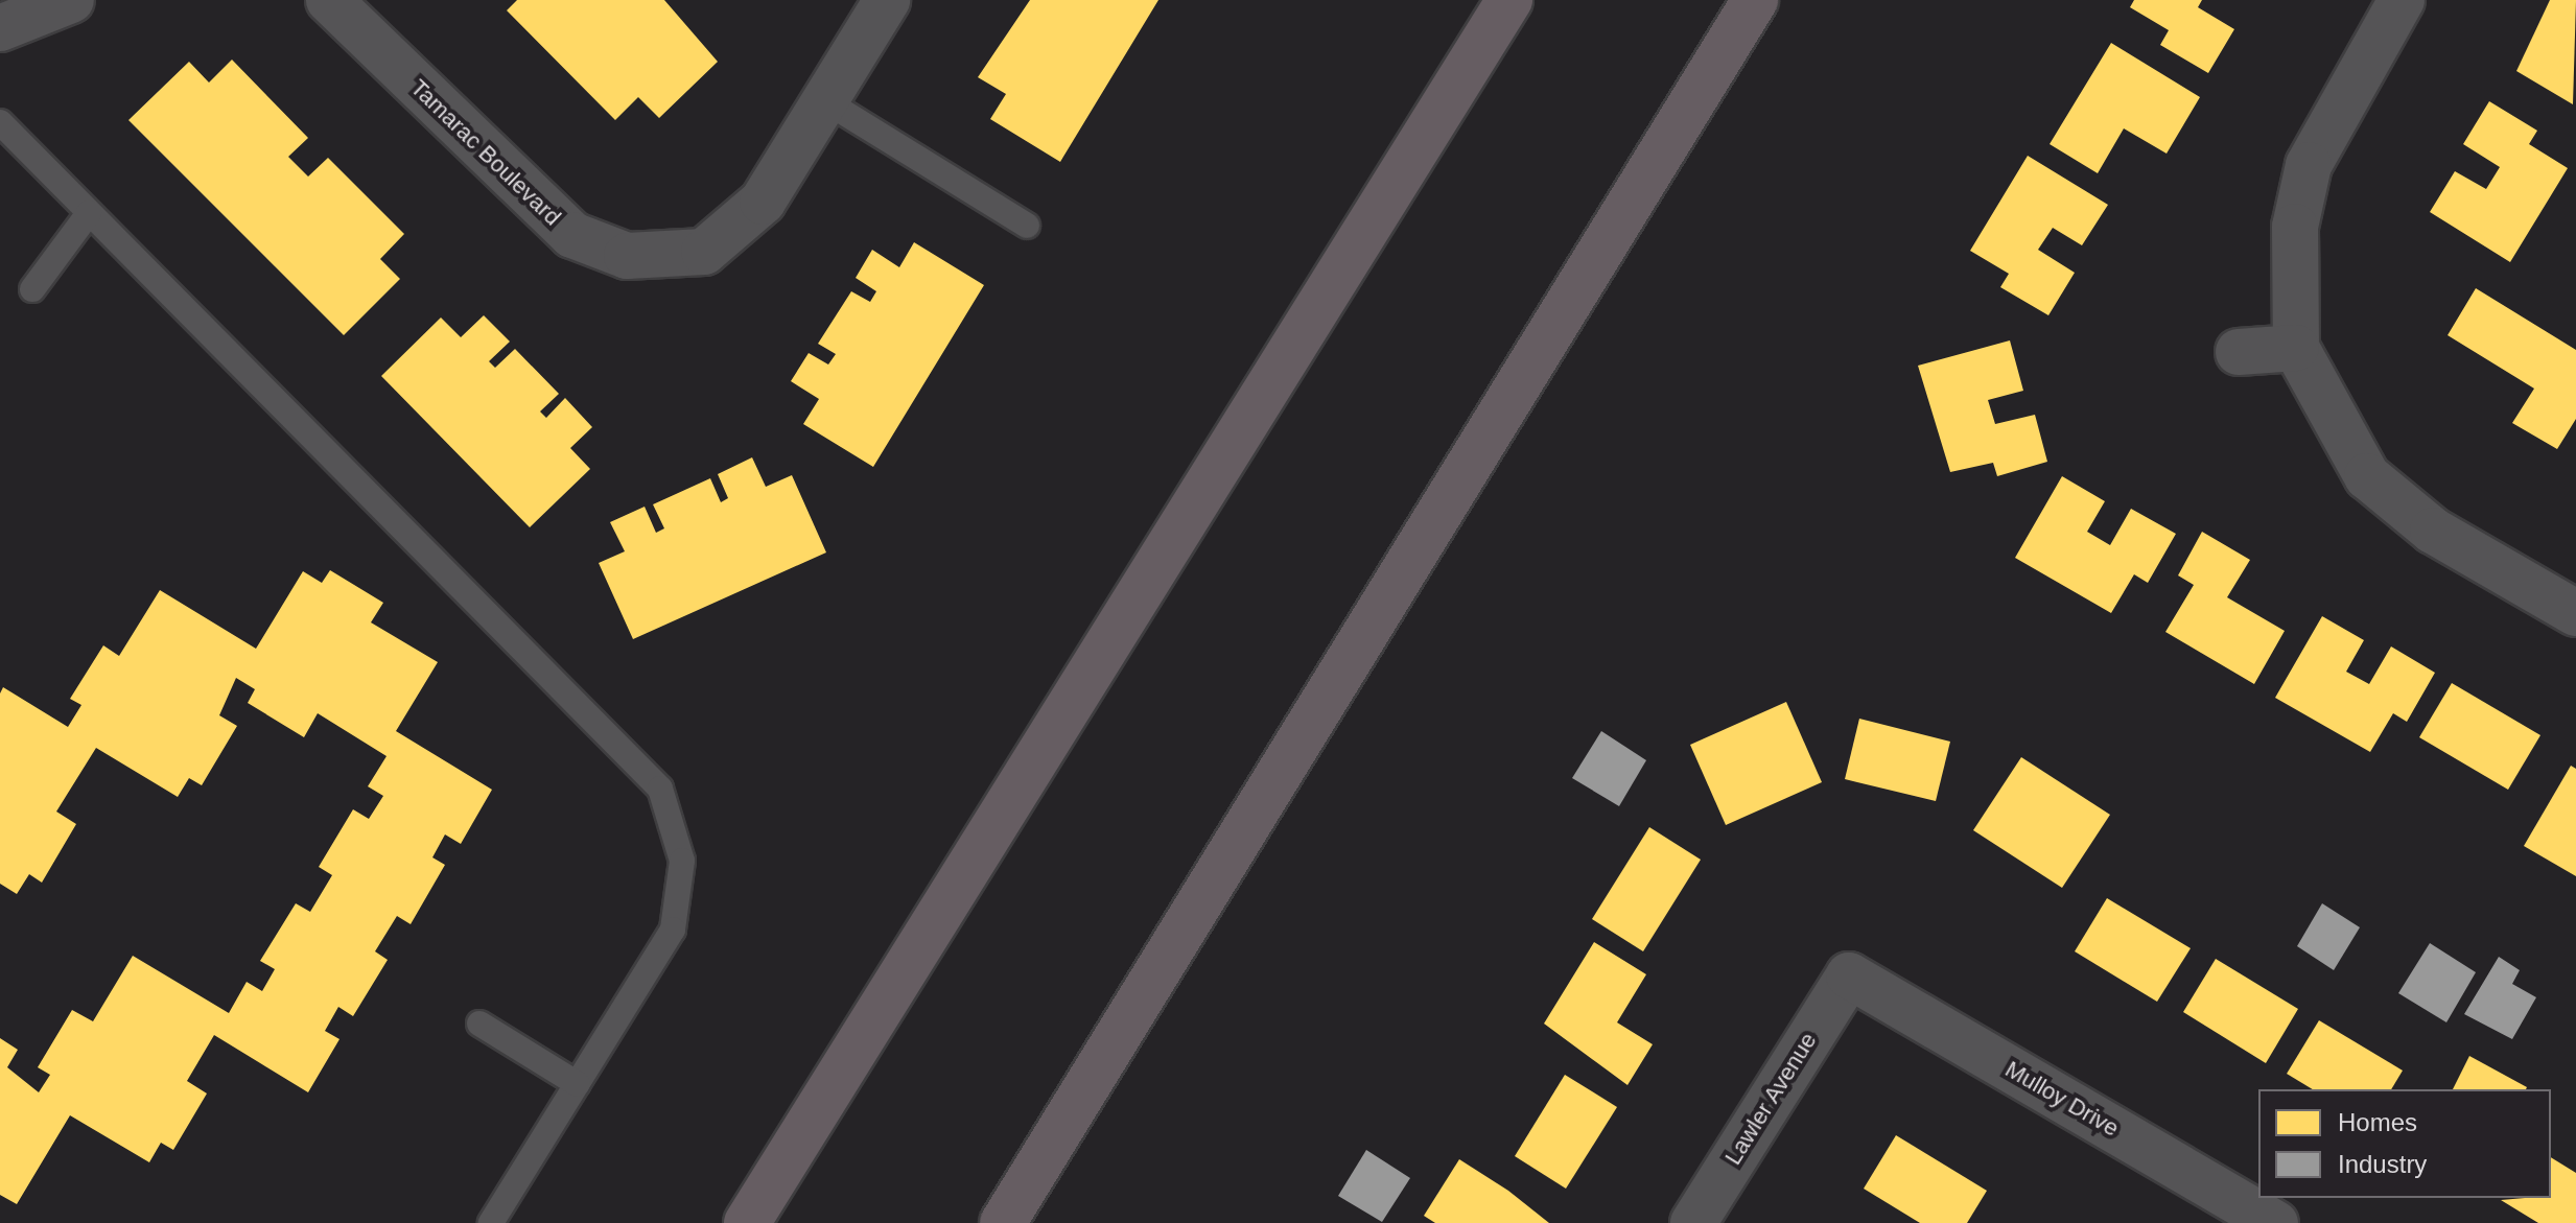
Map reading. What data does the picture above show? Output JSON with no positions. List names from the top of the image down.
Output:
{
  "streets": {
    "street": ["Tamarac Boulevard", "Lawler Avenue", "Mulloy Drive"]
  },
  "crossings": [
    ["Lawler Avenue", "Mulloy Drive"]
  ],
  "legend": ["Homes", "Industry"]
}
